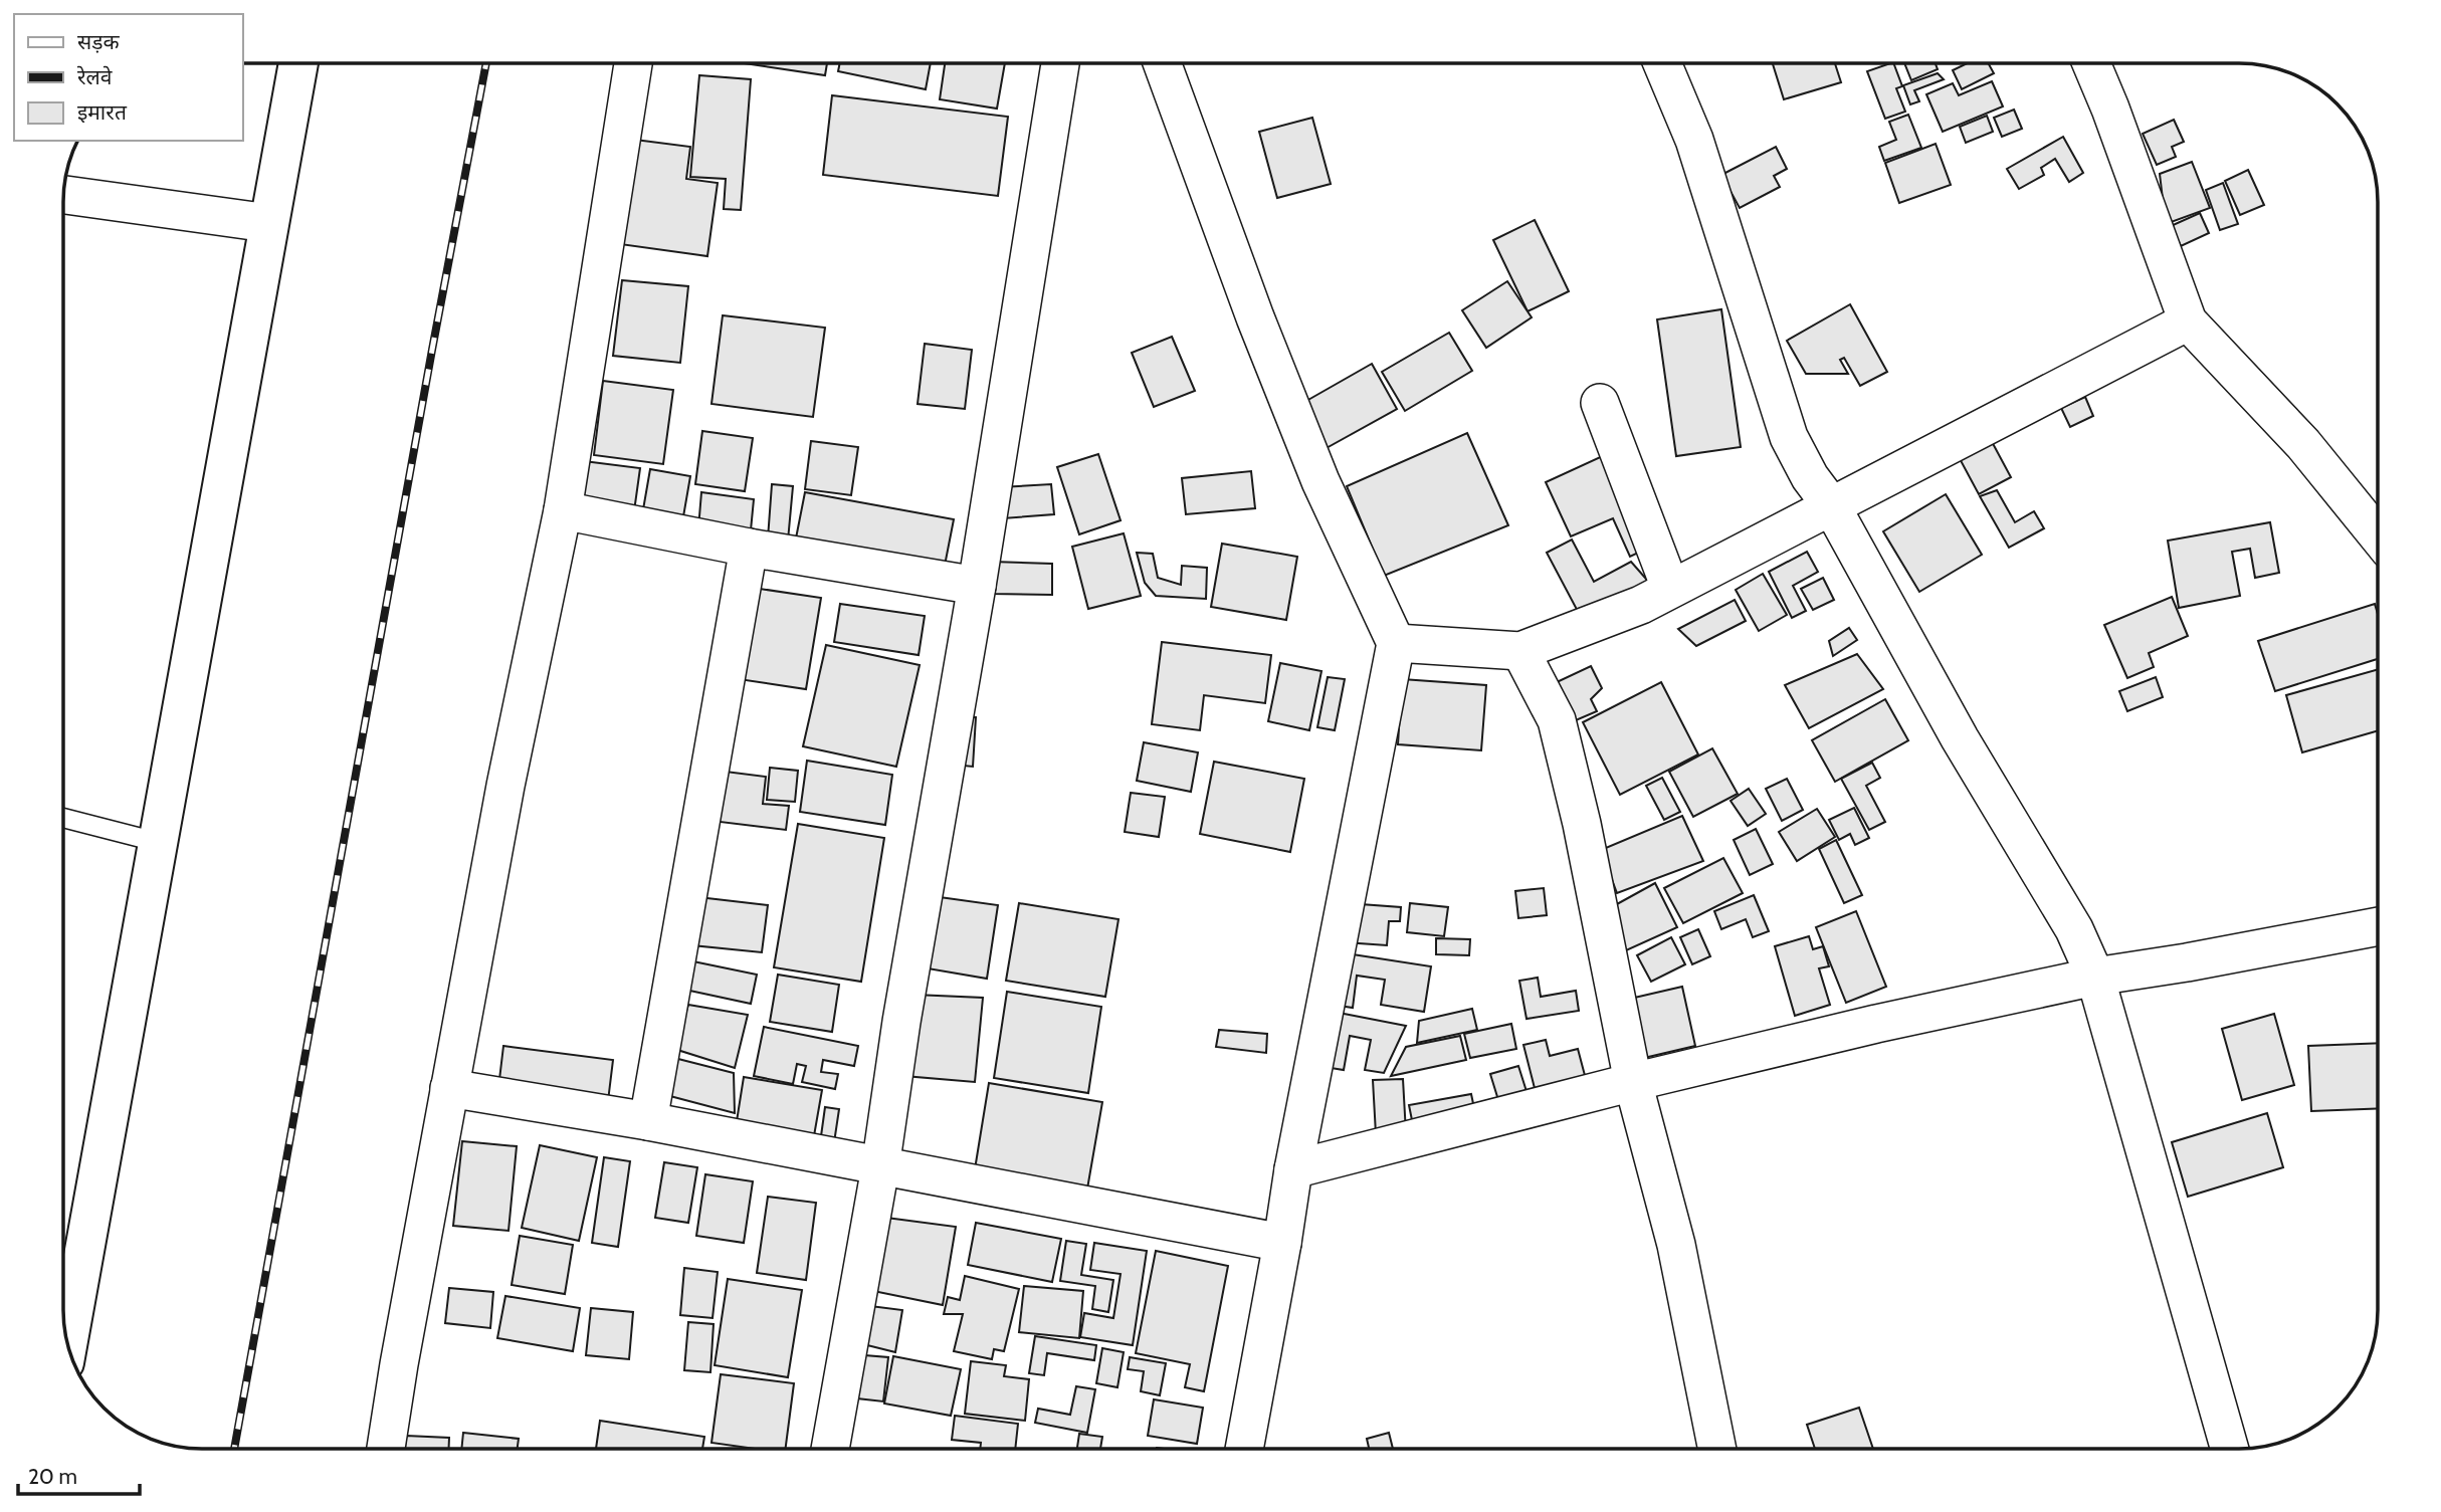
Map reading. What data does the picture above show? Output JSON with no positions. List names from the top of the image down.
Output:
{
  "legend": ["सड़क", "रेलवे", "इमारत"],
  "scale_bar": "20 m"
}
